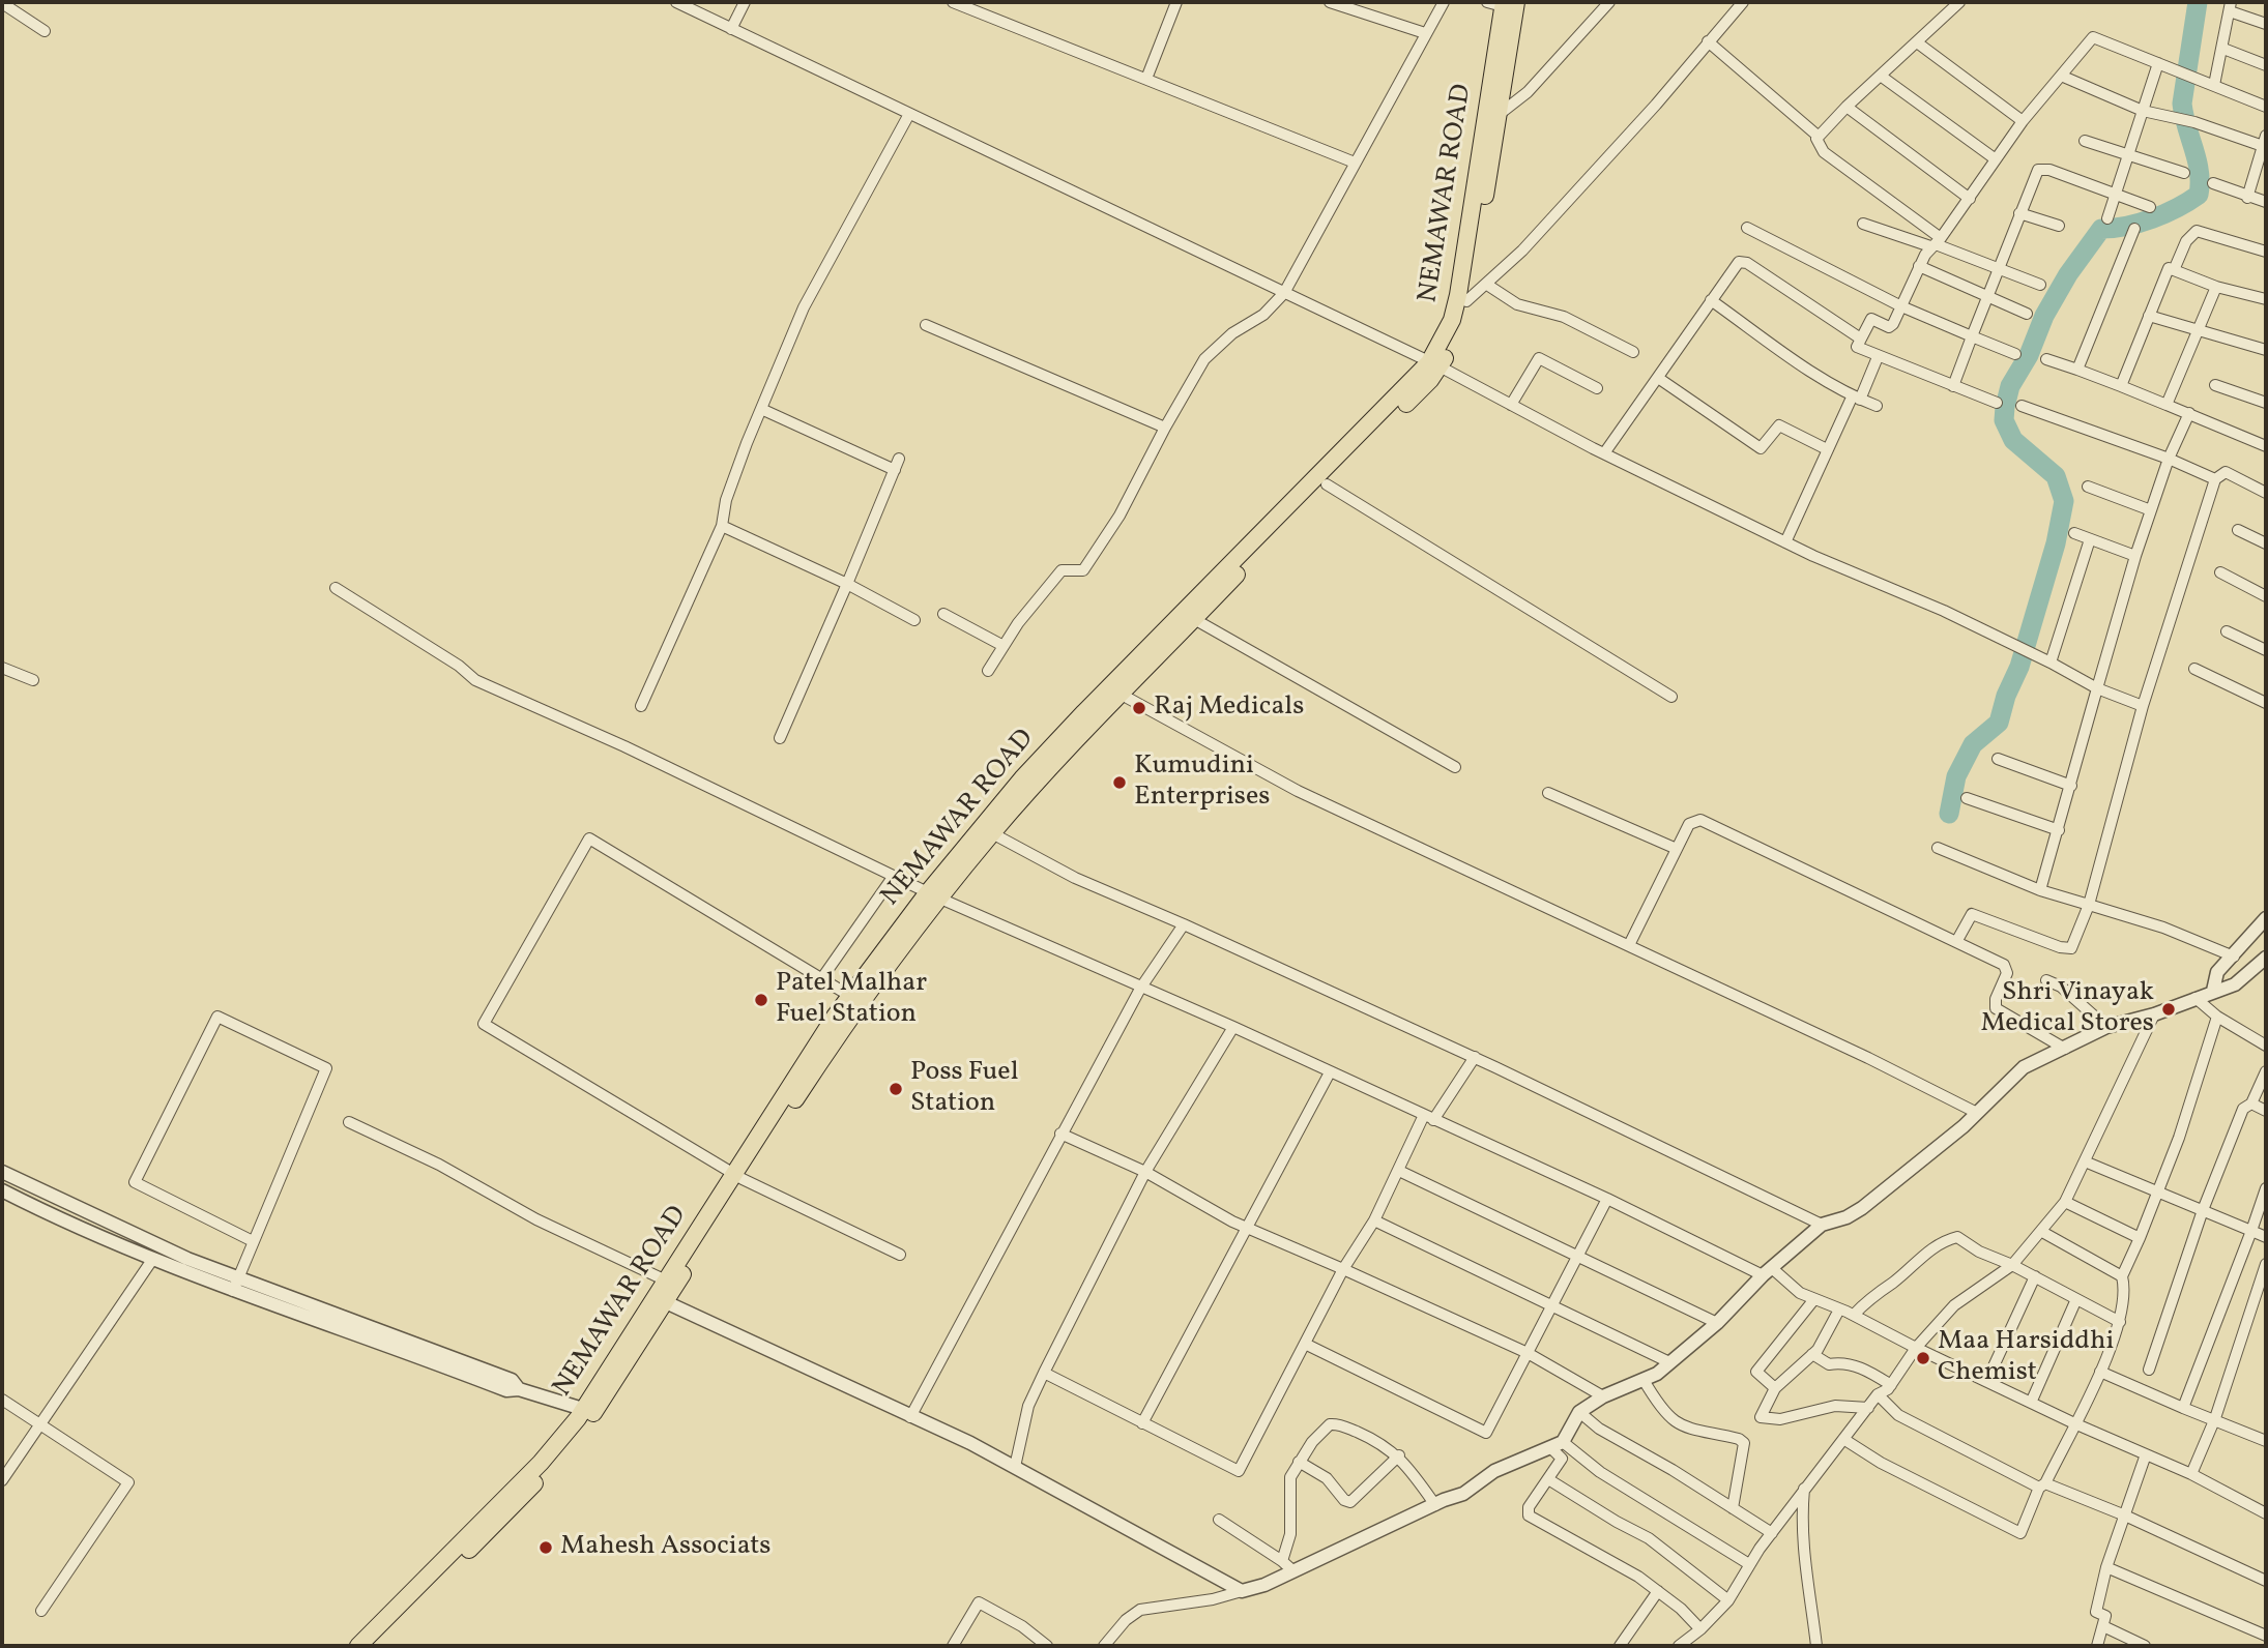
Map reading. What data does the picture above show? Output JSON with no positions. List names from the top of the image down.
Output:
{
  "streets": {
    "highway": ["NEMAWAR ROAD"]
  },
  "places": [
    "Raj Medicals",
    "Kumudini Enterprises",
    "Patel Malhar Fuel Station",
    "Shri Vinayak Medical Stores",
    "Poss Fuel Station",
    "Maa Harsiddhi Chemist",
    "Mahesh Associats"
  ]
}
